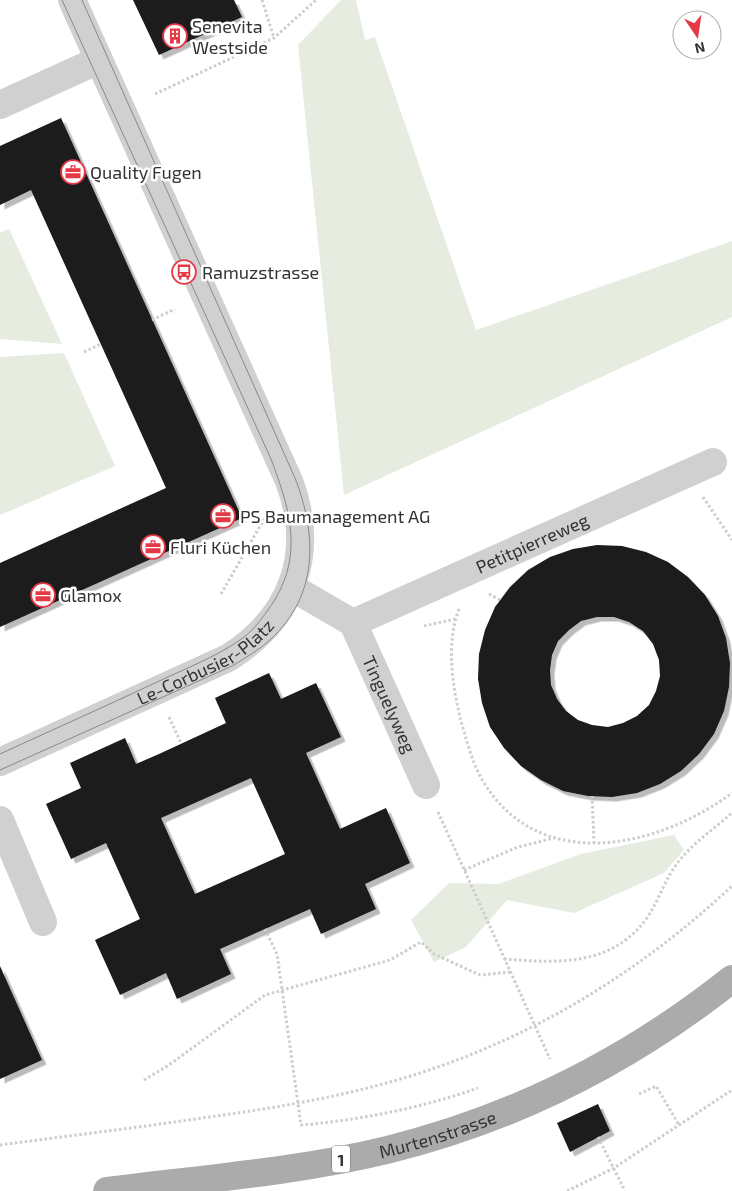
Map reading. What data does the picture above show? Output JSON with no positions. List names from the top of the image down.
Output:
{
  "streets": {
    "main road": ["Murtenstrasse", "1"],
    "street": ["Petitpierreweg", "Le-Corbusier-Platz", "Tinguelyweg"]
  },
  "crossings": [
    ["Petitpierreweg", "Tinguelyweg"]
  ],
  "places": {
    "building": ["Senevita Westside"],
    "office": [
      "Quality Fugen",
      "PS Baumanagement AG",
      "Fluri Küchen",
      "Glamox"
    ],
    "bus stop": ["Ramuzstrasse"]
  },
  "north": "bottom"
}
